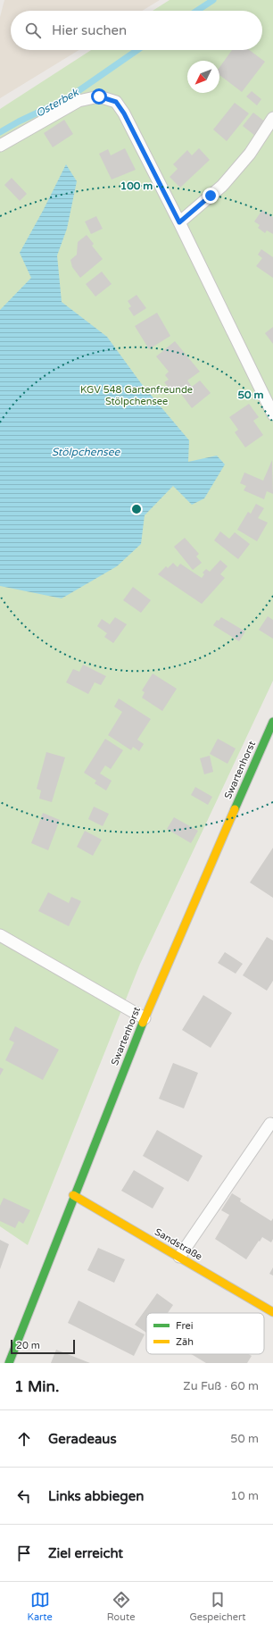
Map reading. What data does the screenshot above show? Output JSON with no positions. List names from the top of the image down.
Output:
{
  "streets": {
    "street": ["Swartenhorst", "Sandstraße"]
  },
  "crossings": [
    ["Swartenhorst", "Sandstraße"]
  ],
  "water": ["Osterbek", "Stölpchensee"],
  "parks": ["KGV 548 Gartenfreunde Stölpchensee"],
  "legend": ["Frei", "Zäh"],
  "scale_bar": "20 m",
  "north": "bottom left",
  "page": {
    "search": "Hier suchen",
    "scale": "20 m",
    "heading": ["1 Min.", "Zu Fuß · 60 m"],
    "list": [
      ["Geradeaus", "50 m"],
      ["Links abbiegen", "10 m"],
      "Ziel erreicht"
    ],
    "nav": ["Karte", "Route", "Gespeichert"]
  },
  "rings": ["100 m", "50 m"]
}
